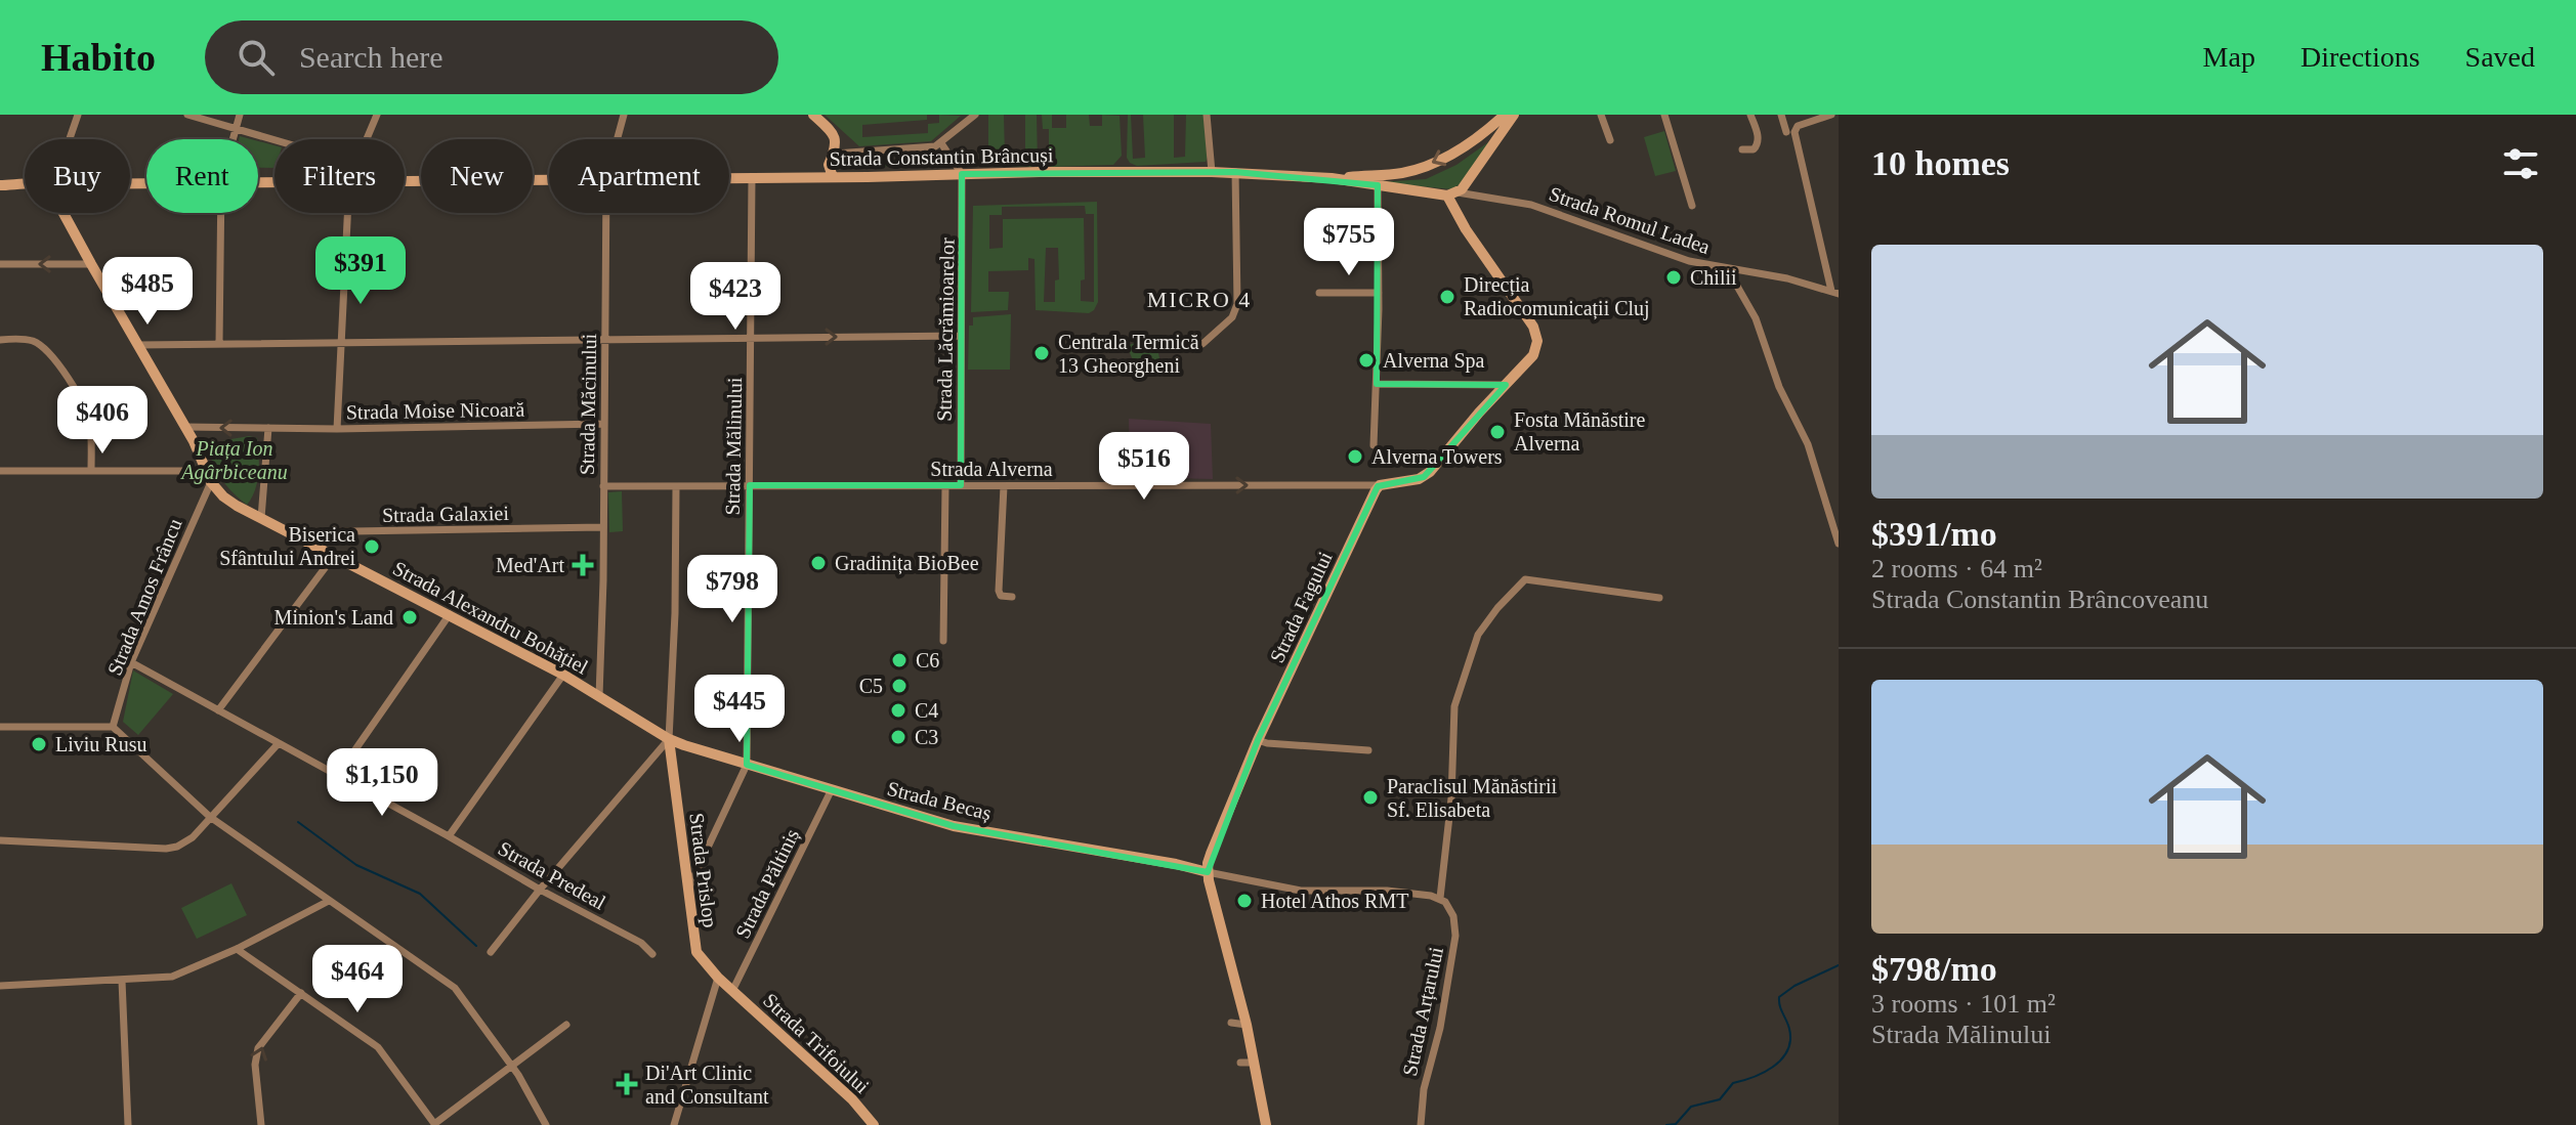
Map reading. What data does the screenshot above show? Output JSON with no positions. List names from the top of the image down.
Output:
{
  "streets": {
    "main road": [
      "Strada Constantin Brâncuși",
      "Strada Fagului",
      "Strada Alexandru Bohățiel",
      "Strada Becaș",
      "Strada Prislop",
      "Strada Trifoiului"
    ],
    "street": [
      "Strada Romul Ladea",
      "Strada Lăcrămioarelor",
      "Strada Măcinului",
      "Strada Moise Nicoară",
      "Strada Mălinului",
      "Strada Alverna",
      "Strada Galaxiei",
      "Strada Amos Frâncu",
      "Strada Predeal",
      "Strada Păltiniș",
      "Strada Arțarului"
    ]
  },
  "crossings": [
    ["Strada Constantin Brâncuși", "Strada Romul Ladea"],
    ["Strada Constantin Brâncuși", "Strada Lăcrămioarelor"],
    ["Strada Constantin Brâncuși", "Strada Mălinului"],
    ["Strada Lăcrămioarelor", "Strada Alverna"],
    ["Strada Măcinului", "Strada Moise Nicoară"],
    ["Strada Măcinului", "Strada Alverna"],
    ["Strada Măcinului", "Strada Galaxiei"],
    ["Strada Măcinului", "Strada Alexandru Bohățiel"],
    ["Strada Mălinului", "Strada Alverna"],
    ["Strada Mălinului", "Strada Becaș"],
    ["Strada Alverna", "Strada Fagului"],
    ["Strada Galaxiei", "Strada Alexandru Bohățiel"],
    ["Strada Amos Frâncu", "Strada Alexandru Bohățiel"],
    ["Strada Amos Frâncu", "Strada Predeal"],
    ["Strada Fagului", "Strada Becaș"],
    ["Strada Alexandru Bohățiel", "Strada Becaș"],
    ["Strada Alexandru Bohățiel", "Strada Prislop"],
    ["Strada Becaș", "Strada Prislop"],
    ["Strada Becaș", "Strada Păltiniș"],
    ["Strada Prislop", "Strada Păltiniș"],
    ["Strada Prislop", "Strada Trifoiului"],
    ["Strada Păltiniș", "Strada Trifoiului"]
  ],
  "one_way": ["Strada Alverna"],
  "districts": ["MICRO 4"],
  "parks": ["Piața Ion Agârbiceanu"],
  "places": {
    "other": [
      "Chilii",
      "Direcția Radiocomunicații Cluj",
      "Centrala Termică 13 Gheorgheni",
      "Alverna Spa",
      "Fosta Mănăstire Alverna",
      "Alverna Towers",
      "Biserica Sfântului Andrei",
      "Gradinița BioBee",
      "Minion's Land",
      "C6",
      "C5",
      "C4",
      "C3",
      "Liviu Rusu",
      "Paraclisul Mănăstirii Sf. Elisabeta",
      "Hotel Athos RMT"
    ],
    "health": ["Med'Art", "Di'Art Clinic and Consultant"]
  },
  "page": {
    "header": "Habito",
    "search": "Search here",
    "nav": ["Map", "Directions", "Saved"],
    "heading": "10 homes",
    "chip": [
      "Buy",
      "Rent",
      "Filters",
      "New",
      "Apartment"
    ],
    "price": [
      "$755",
      "$391",
      "$485",
      "$423",
      "$406",
      "$516",
      "$798",
      "$445",
      "$1,150",
      "$464"
    ],
    "list": [
      {
        "name": "$391/mo",
        "note": "2 rooms · 64 m² · Strada Constantin Brâncoveanu"
      },
      {
        "name": "$798/mo",
        "note": "3 rooms · 101 m² · Strada Mălinului"
      }
    ]
  }
}
